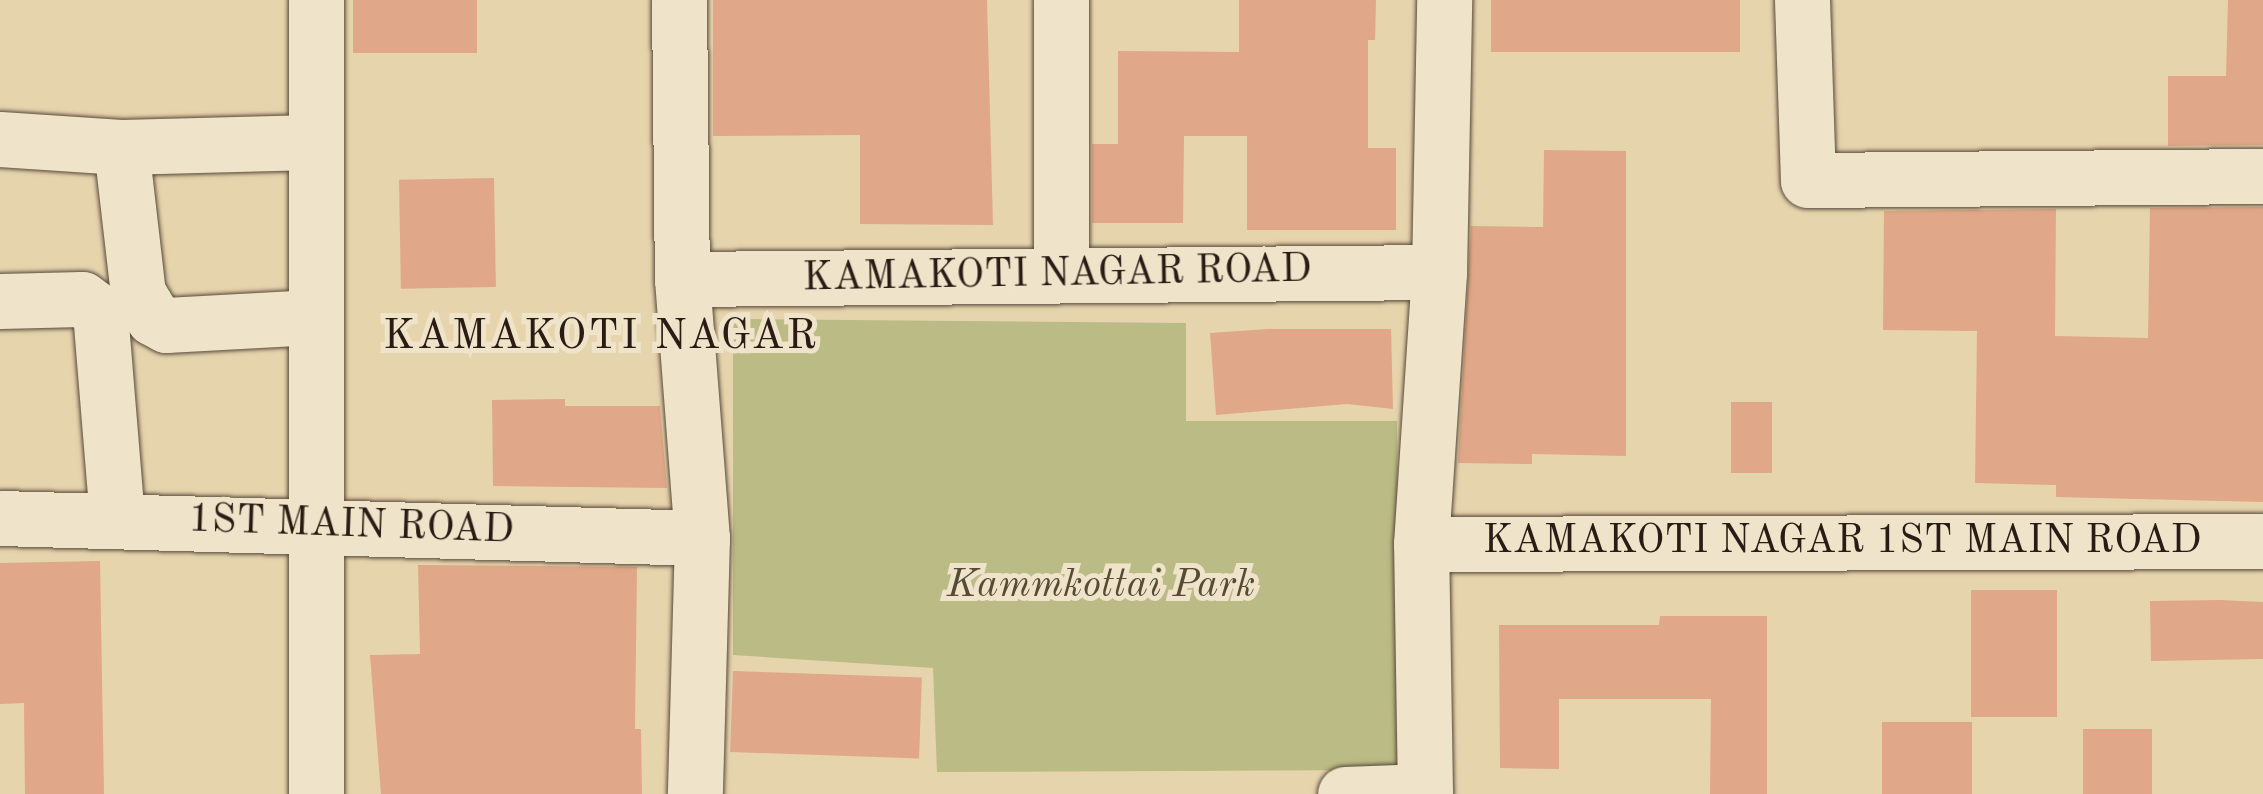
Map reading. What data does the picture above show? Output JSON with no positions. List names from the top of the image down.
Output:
{
  "streets": {
    "street": ["KAMAKOTI NAGAR ROAD", "1ST MAIN ROAD", "KAMAKOTI NAGAR 1ST MAIN ROAD"]
  },
  "districts": ["KAMAKOTI NAGAR"],
  "parks": ["Kammkottai Park"]
}
